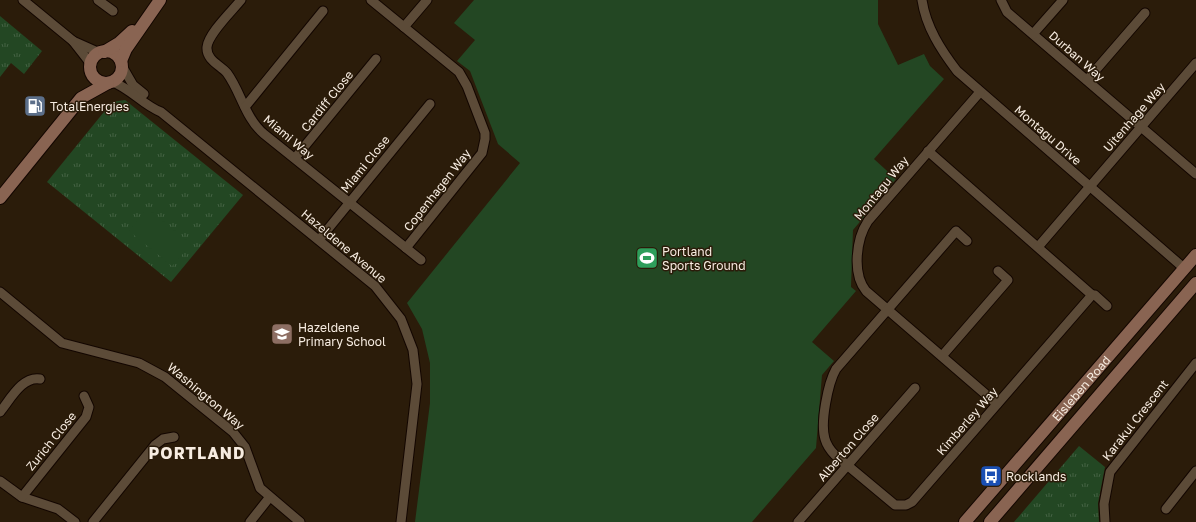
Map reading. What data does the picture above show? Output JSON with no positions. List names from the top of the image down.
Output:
{
  "streets": {
    "main road": ["Eisleben Road"],
    "street": [
      "Durban Way",
      "Cardiff Close",
      "Uitenhage Way",
      "Montagu Drive",
      "Miami Way",
      "Miami Close",
      "Montagu Way",
      "Copenhagen Way",
      "Hazeldene Avenue",
      "Washington Way",
      "Karakul Crescent",
      "Kimberley Way",
      "Zurich Close",
      "Alberton Close"
    ]
  },
  "crossings": [
    ["Durban Way", "Uitenhage Way"],
    ["Cardiff Close", "Miami Way"],
    ["Uitenhage Way", "Montagu Drive"],
    ["Montagu Drive", "Montagu Way"],
    ["Montagu Drive", "Eisleben Road"],
    ["Miami Way", "Miami Close"],
    ["Miami Way", "Copenhagen Way"],
    ["Miami Close", "Hazeldene Avenue"],
    ["Montagu Way", "Kimberley Way"],
    ["Kimberley Way", "Alberton Close"]
  ],
  "districts": ["PORTLAND"],
  "places": {
    "fuel station": ["TotalEnergies"],
    "sports": ["Portland Sports Ground"],
    "school or university": ["Hazeldene Primary School"],
    "bus stop": ["Rocklands"]
  }
}
